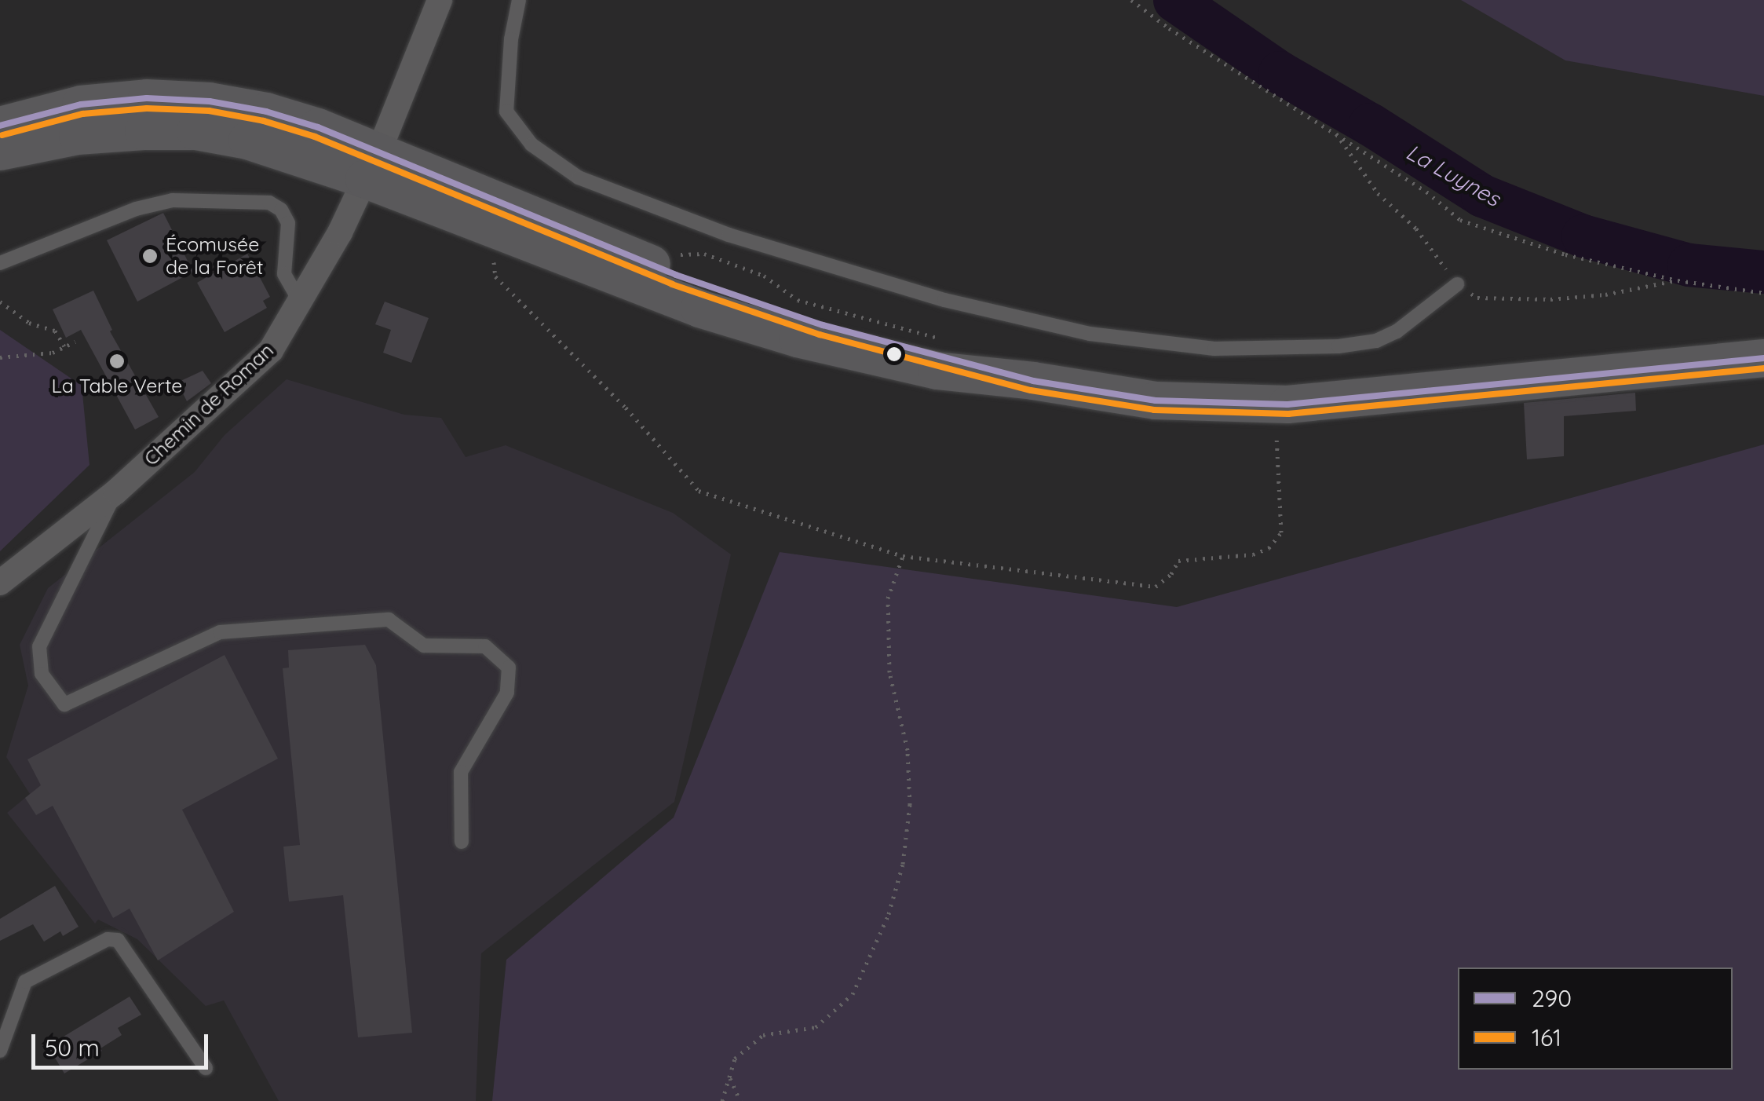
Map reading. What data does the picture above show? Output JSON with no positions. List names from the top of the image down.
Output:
{
  "streets": {
    "street": ["Chemin de Roman"]
  },
  "water": ["La Luynes"],
  "places": ["Écomusée de la Forêt", "La Table Verte"],
  "lines": ["transit line 290", "transit line 161"],
  "legend": ["290", "161"],
  "scale_bar": "50 m"
}
